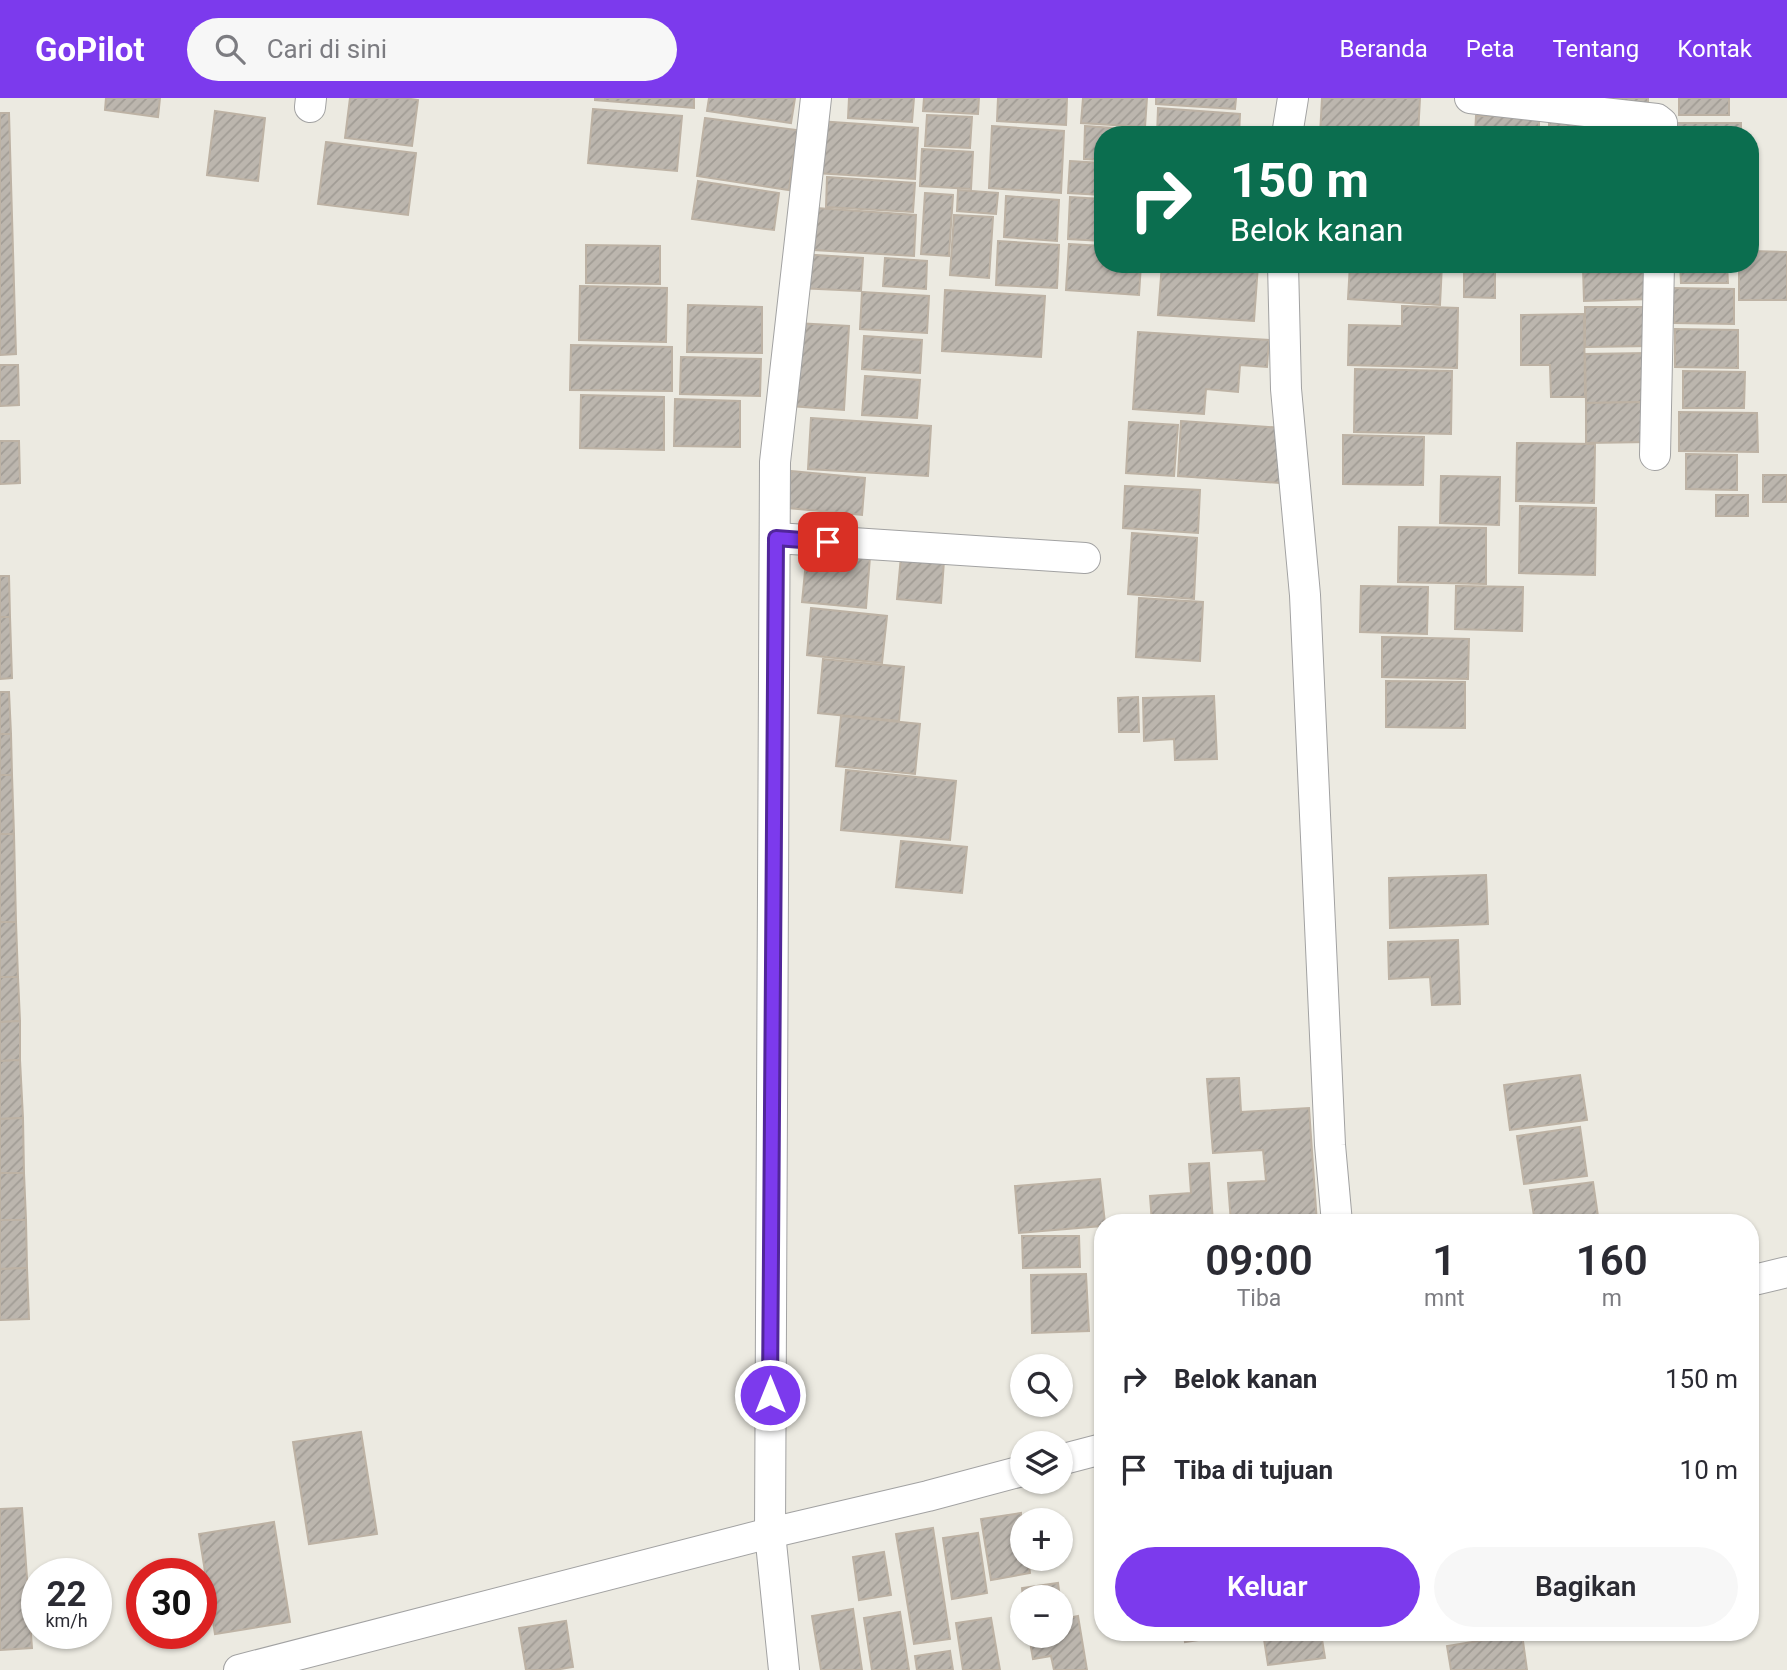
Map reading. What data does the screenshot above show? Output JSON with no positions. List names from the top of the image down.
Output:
{
  "page": {
    "header": "GoPilot",
    "search": "Cari di sini",
    "nav": [
      "Beranda",
      "Peta",
      "Tentang",
      "Kontak"
    ],
    "turn": ["150 m", "Belok kanan"],
    "eta": [
      "09:00",
      "Tiba",
      "1",
      "mnt",
      "160",
      "m"
    ],
    "list": [
      {
        "name": "Belok kanan",
        "value": "150 m"
      },
      {
        "name": "Tiba di tujuan",
        "value": "10 m"
      }
    ],
    "map_buttons": ["+", "−"],
    "buttons": ["Keluar", "Bagikan"],
    "speed": "22 km/h",
    "limit": "30"
  }
}
